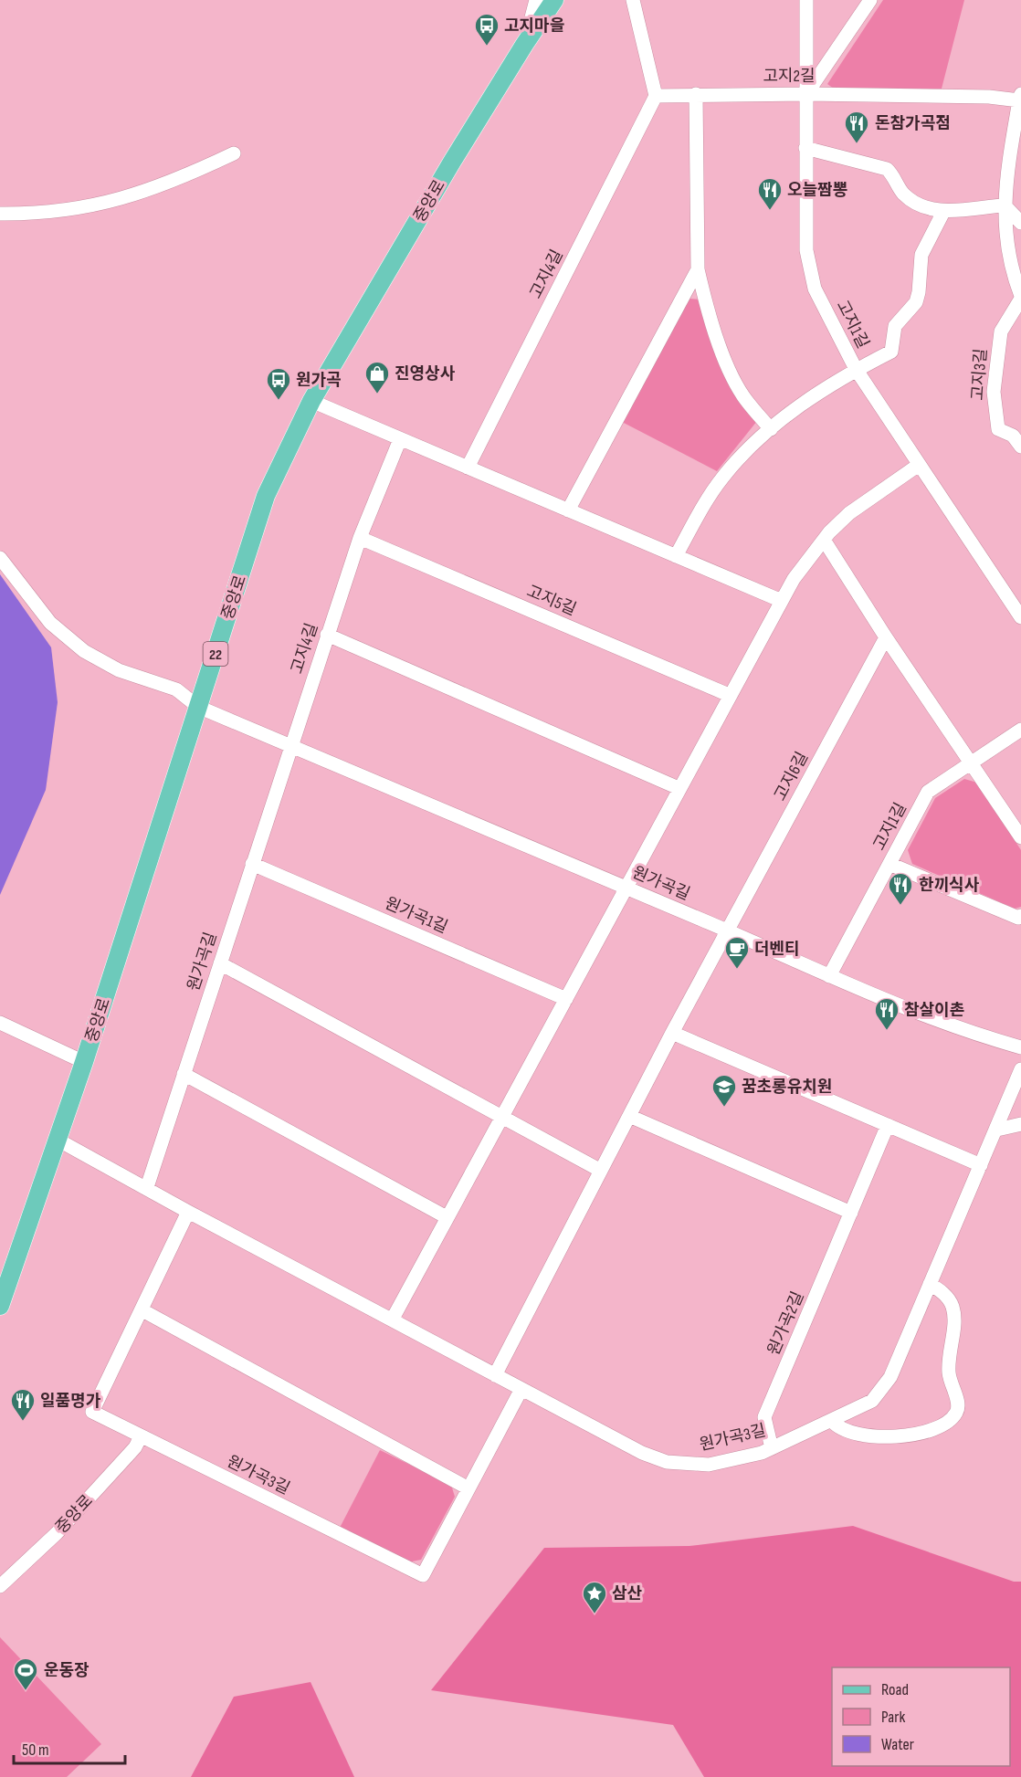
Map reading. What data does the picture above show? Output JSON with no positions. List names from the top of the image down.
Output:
{
  "streets": {
    "main road": ["중앙로", "22"],
    "street": [
      "고지2길",
      "고지4길",
      "고지1길",
      "고지3길",
      "고지5길",
      "고지6길",
      "원가곡길",
      "원가곡1길",
      "원가곡2길",
      "원가곡3길"
    ]
  },
  "crossings": [
    ["고지2길", "고지4길"],
    ["고지2길", "고지1길"],
    ["고지2길", "고지3길"],
    ["중앙로", "원가곡길"],
    ["중앙로", "원가곡3길"],
    ["고지4길", "고지5길"],
    ["고지4길", "원가곡길"],
    ["고지1길", "원가곡길"],
    ["고지6길", "원가곡길"],
    ["원가곡길", "원가곡1길"],
    ["원가곡길", "원가곡3길"],
    ["원가곡2길", "원가곡3길"]
  ],
  "places": {
    "bus stop": ["고지마을", "원가곡"],
    "restaurant": [
      "돈참가곡점",
      "오늘짬뽕",
      "한끼식사",
      "참살이촌",
      "일품명가"
    ],
    "shop": ["진영상사"],
    "cafe": ["더벤티"],
    "school or university": ["꿈초롱유치원"],
    "place": ["삼산"],
    "sports": ["운동장"]
  },
  "legend": ["Road", "Park", "Water"],
  "scale_bar": "50 m"
}
